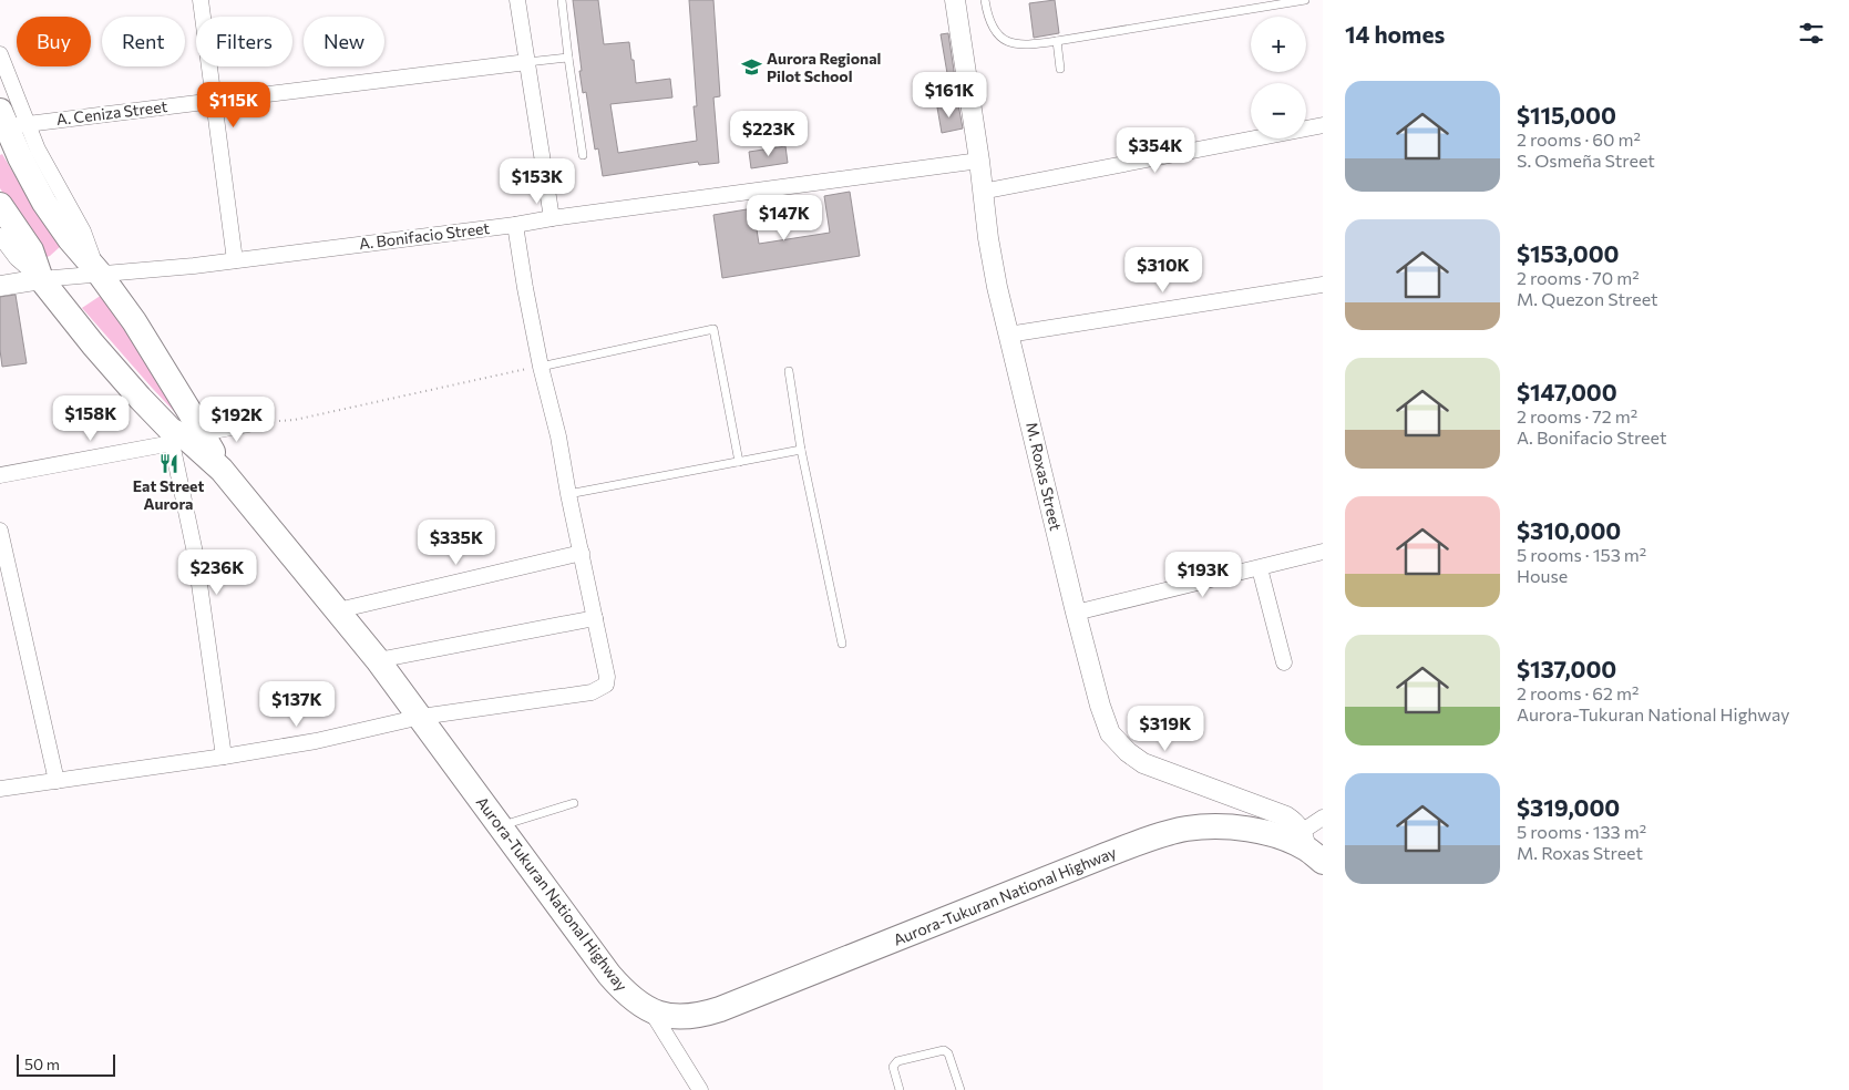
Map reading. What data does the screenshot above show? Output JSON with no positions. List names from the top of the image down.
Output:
{
  "streets": {
    "highway": ["Aurora-Tukuran National Highway"],
    "street": ["A. Ceniza Street", "A. Bonifacio Street", "M. Roxas Street"]
  },
  "crossings": [
    ["A. Ceniza Street", "Aurora-Tukuran National Highway"],
    ["A. Bonifacio Street", "M. Roxas Street"],
    ["A. Bonifacio Street", "Aurora-Tukuran National Highway"],
    ["M. Roxas Street", "Aurora-Tukuran National Highway"]
  ],
  "places": {
    "school or university": ["Aurora Regional Pilot School"],
    "restaurant": ["Eat Street Aurora"]
  },
  "scale_bar": "50 m",
  "page": {
    "heading": "14 homes",
    "map_buttons": ["+", "−"],
    "chip": [
      "Buy",
      "Rent",
      "Filters",
      "New"
    ],
    "list": [
      {
        "name": "$115,000",
        "note": "2 rooms · 60 m² · S. Osmeña Street"
      },
      {
        "name": "$153,000",
        "note": "2 rooms · 70 m² · M. Quezon Street"
      },
      {
        "name": "$147,000",
        "note": "2 rooms · 72 m² · A. Bonifacio Street"
      },
      {
        "name": "$310,000",
        "note": "5 rooms · 153 m² · House"
      },
      {
        "name": "$137,000",
        "note": "2 rooms · 62 m² · Aurora-Tukuran National Highway"
      },
      {
        "name": "$319,000",
        "note": "5 rooms · 133 m² · M. Roxas Street"
      }
    ],
    "price": [
      "$161K",
      "$115K",
      "$223K",
      "$354K",
      "$153K",
      "$147K",
      "$310K",
      "$158K",
      "$192K",
      "$335K",
      "$236K",
      "$193K",
      "$137K",
      "$319K"
    ],
    "scale": "50 m"
  }
}
